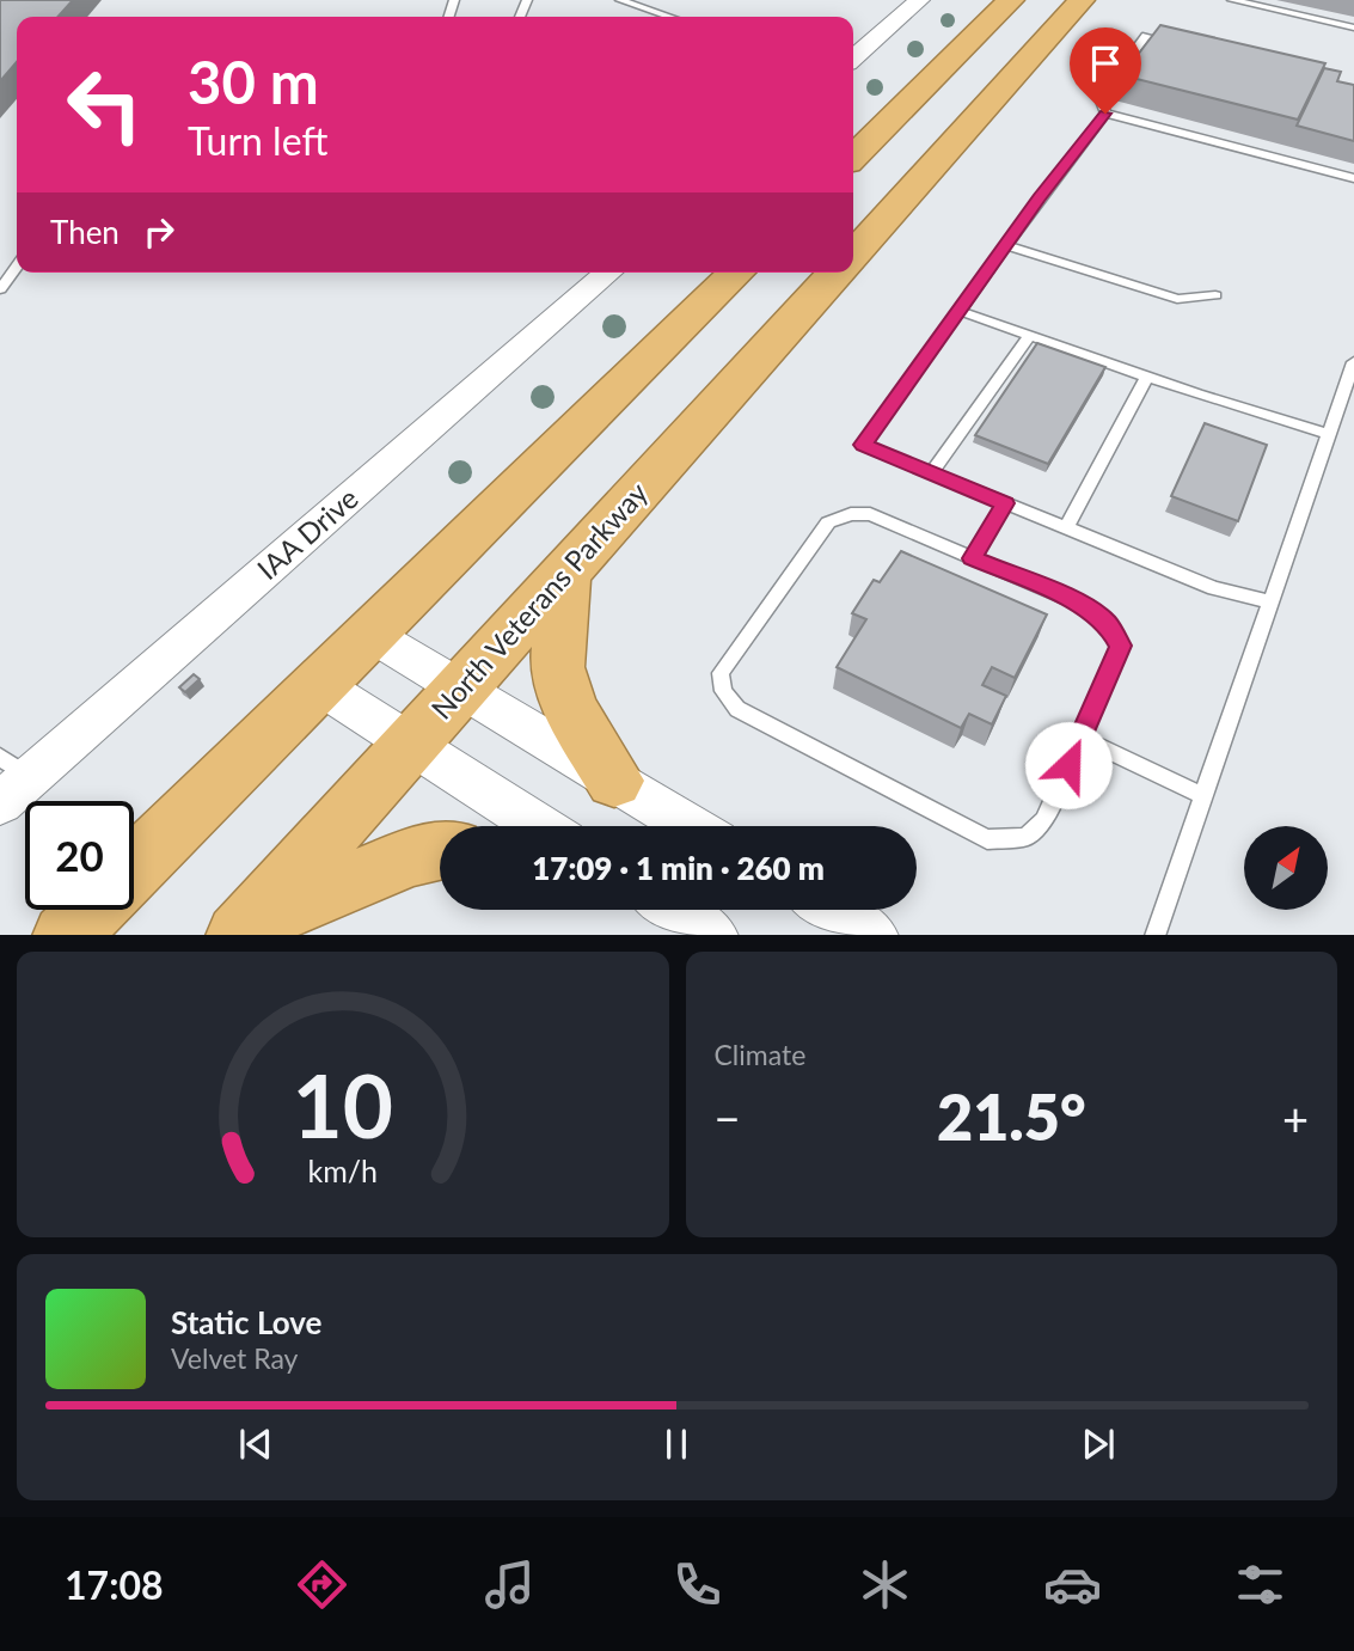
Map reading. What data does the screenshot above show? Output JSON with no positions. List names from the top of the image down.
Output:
{
  "streets": {
    "highway": ["North Veterans Parkway"],
    "street": ["IAA Drive"]
  },
  "north": "top right",
  "page": {
    "turn": ["30 m", "Turn left"],
    "then": "Then",
    "limit": "20",
    "trip": "17:09 · 1 min · 260 m",
    "tile": "Climate",
    "heat": ["−", "21.5°", "+"],
    "song": ["Static Love", "Velvet Ray"],
    "tabs": "17:08",
    "gauge": ["10", "km/h"]
  }
}
